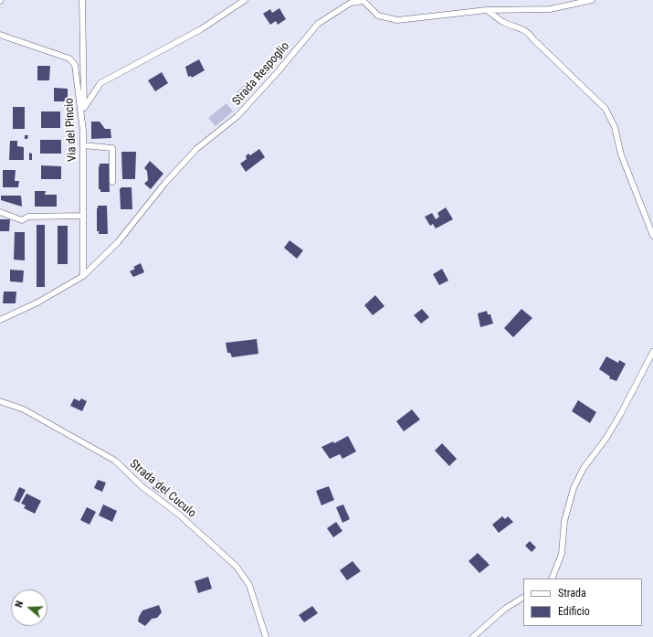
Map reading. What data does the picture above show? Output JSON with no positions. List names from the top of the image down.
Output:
{
  "streets": {
    "street": ["Strada Respoglio", "Via del Pincio", "Strada del Cuculo"]
  },
  "crossings": [
    ["Strada Respoglio", "Via del Pincio"]
  ],
  "legend": ["Strada", "Edificio"],
  "north": "left"
}
